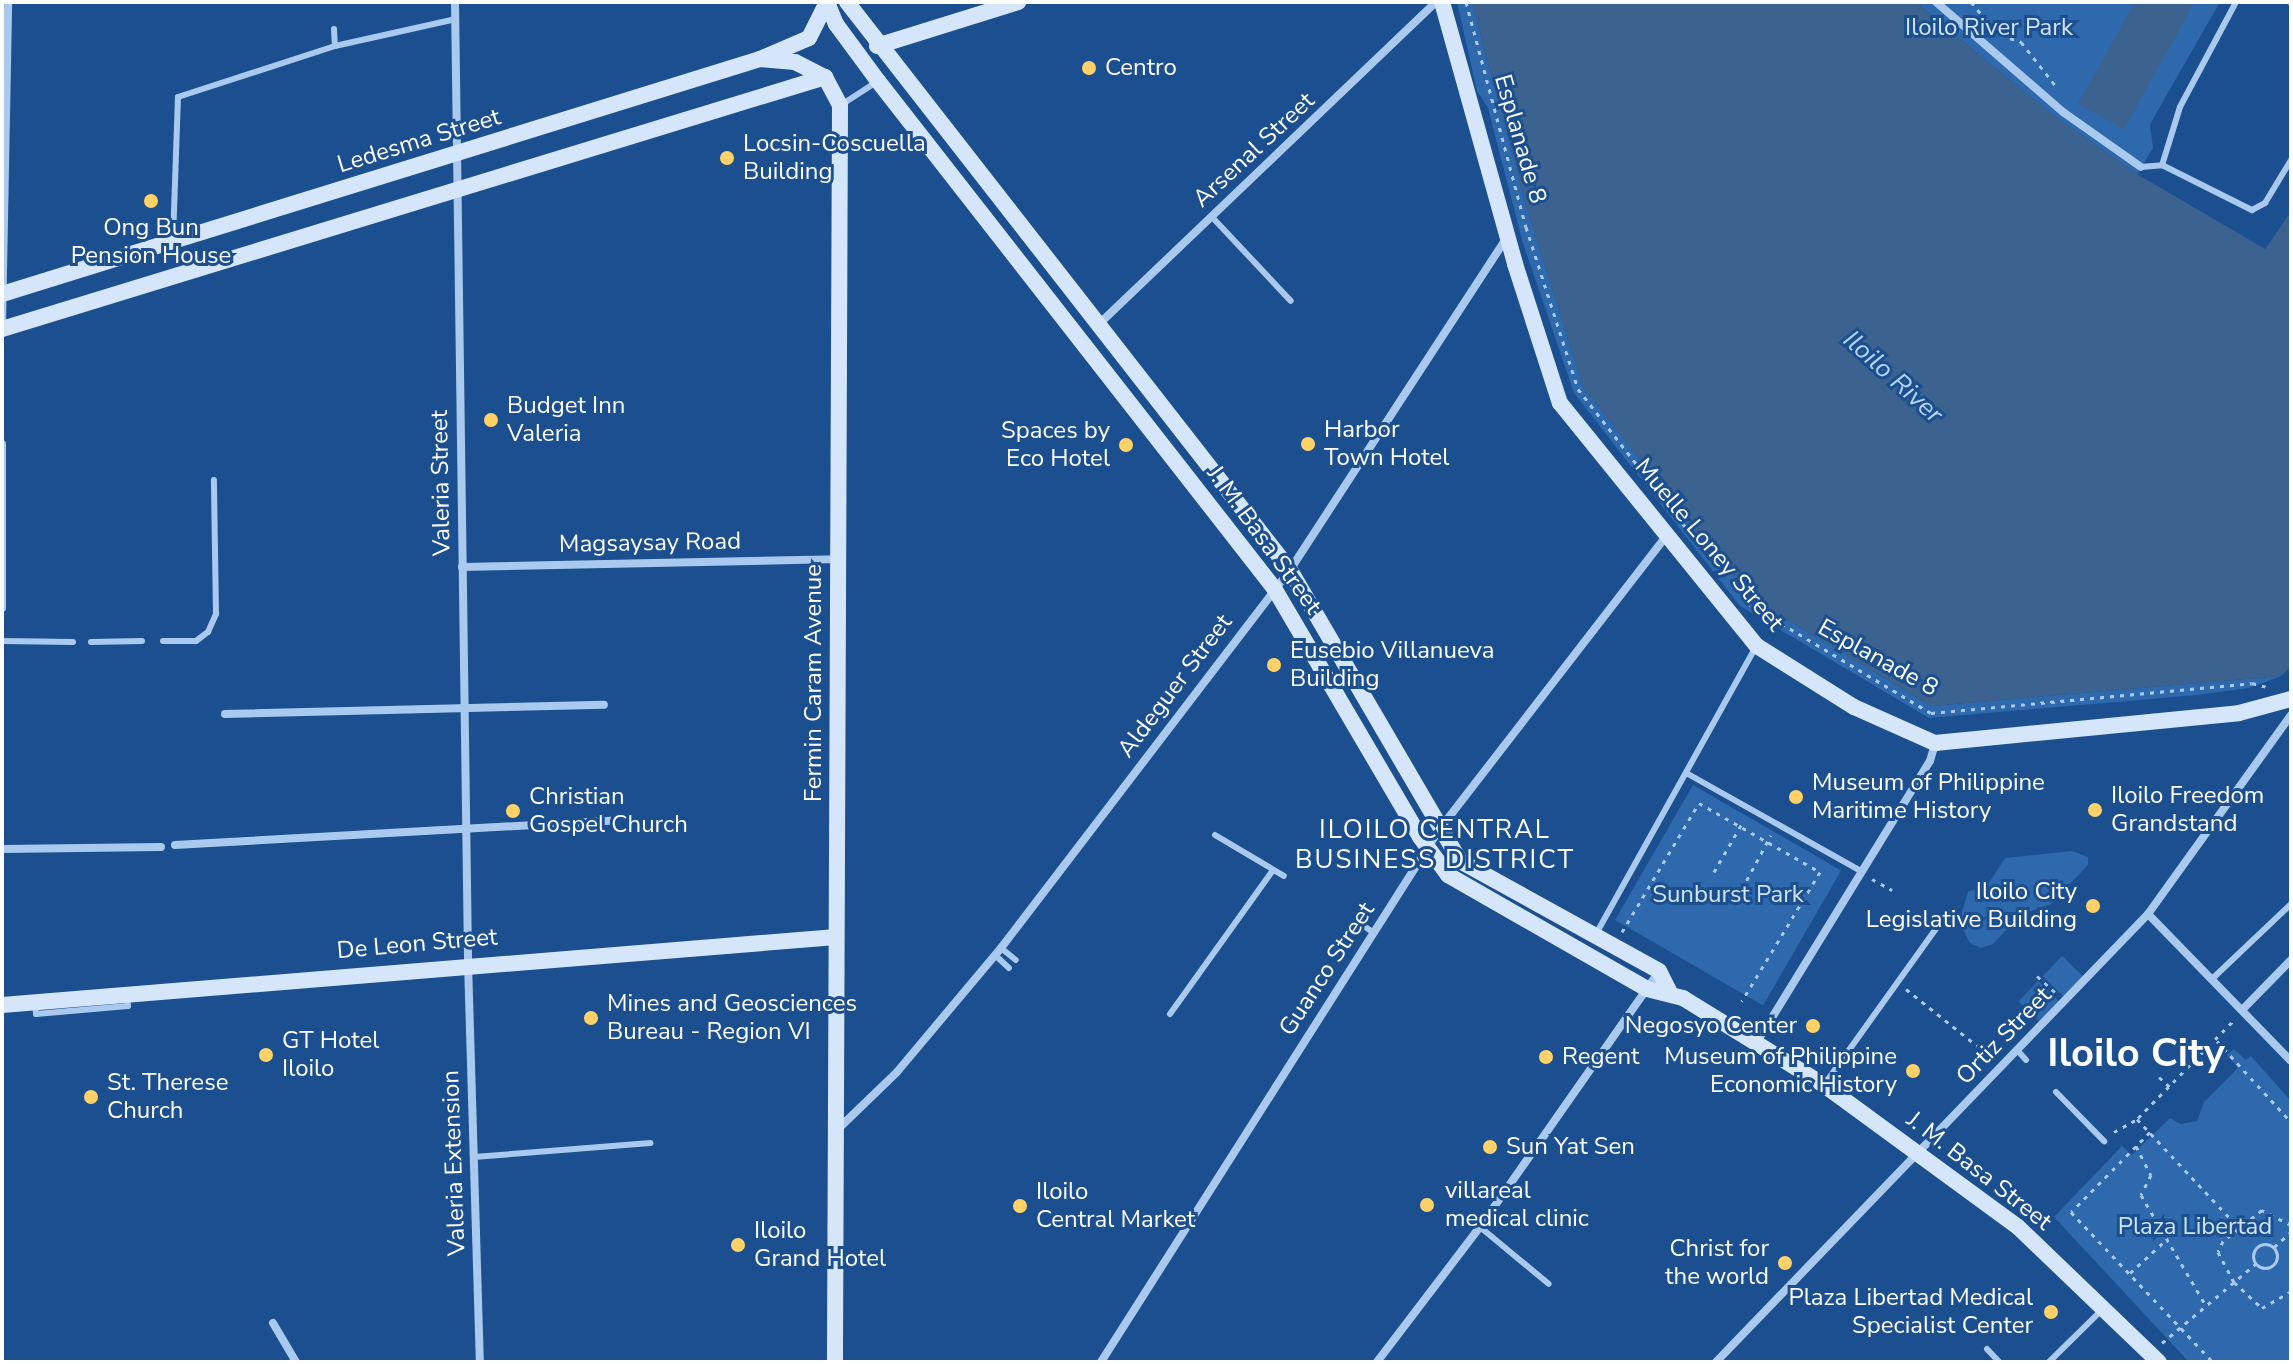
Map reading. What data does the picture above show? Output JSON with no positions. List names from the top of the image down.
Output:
{
  "streets": {
    "main road": [
      "Ledesma Street",
      "J. M. Basa Street",
      "Muelle Loney Street",
      "Fermin Caram Avenue",
      "De Leon Street"
    ],
    "street": [
      "Arsenal Street",
      "Valeria Street",
      "Magsaysay Road",
      "Aldeguer Street",
      "Guanco Street",
      "Ortiz Street",
      "Valeria Extension"
    ],
    "path": ["Esplanade 8"]
  },
  "crossings": [
    ["Esplanade 8", "Muelle Loney Street"],
    ["Ledesma Street", "Valeria Street"],
    ["Ledesma Street", "J. M. Basa Street"],
    ["Arsenal Street", "J. M. Basa Street"],
    ["Arsenal Street", "Muelle Loney Street"],
    ["Valeria Street", "Magsaysay Road"],
    ["Valeria Street", "De Leon Street"],
    ["Valeria Street", "Valeria Extension"],
    ["J. M. Basa Street", "Aldeguer Street"],
    ["J. M. Basa Street", "Guanco Street"],
    ["J. M. Basa Street", "Ortiz Street"],
    ["Magsaysay Road", "Fermin Caram Avenue"],
    ["Muelle Loney Street", "Aldeguer Street"],
    ["Muelle Loney Street", "Guanco Street"],
    ["Fermin Caram Avenue", "Aldeguer Street"],
    ["Fermin Caram Avenue", "De Leon Street"],
    ["De Leon Street", "Valeria Extension"]
  ],
  "districts": ["ILOILO CENTRAL BUSINESS DISTRICT", "Iloilo City"],
  "water": ["Iloilo River"],
  "parks": ["Iloilo River Park", "Sunburst Park", "Plaza Libertad"],
  "places": [
    "Centro",
    "Locsin-Coscuella Building",
    "Ong Bun Pension House",
    "Budget Inn Valeria",
    "Harbor Town Hotel",
    "Spaces by Eco Hotel",
    "Eusebio Villanueva Building",
    "Museum of Philippine Maritime History",
    "Iloilo Freedom Grandstand",
    "Christian Gospel Church",
    "Iloilo City Legislative Building",
    "Mines and Geosciences Bureau - Region VI",
    "Negosyo Center",
    "GT Hotel Iloilo",
    "Regent",
    "Museum of Philippine Economic History",
    "St. Therese Church",
    "Sun Yat Sen",
    "villareal medical clinic",
    "Iloilo Central Market",
    "Iloilo Grand Hotel",
    "Christ for the world",
    "Plaza Libertad Medical Specialist Center"
  ]
}
